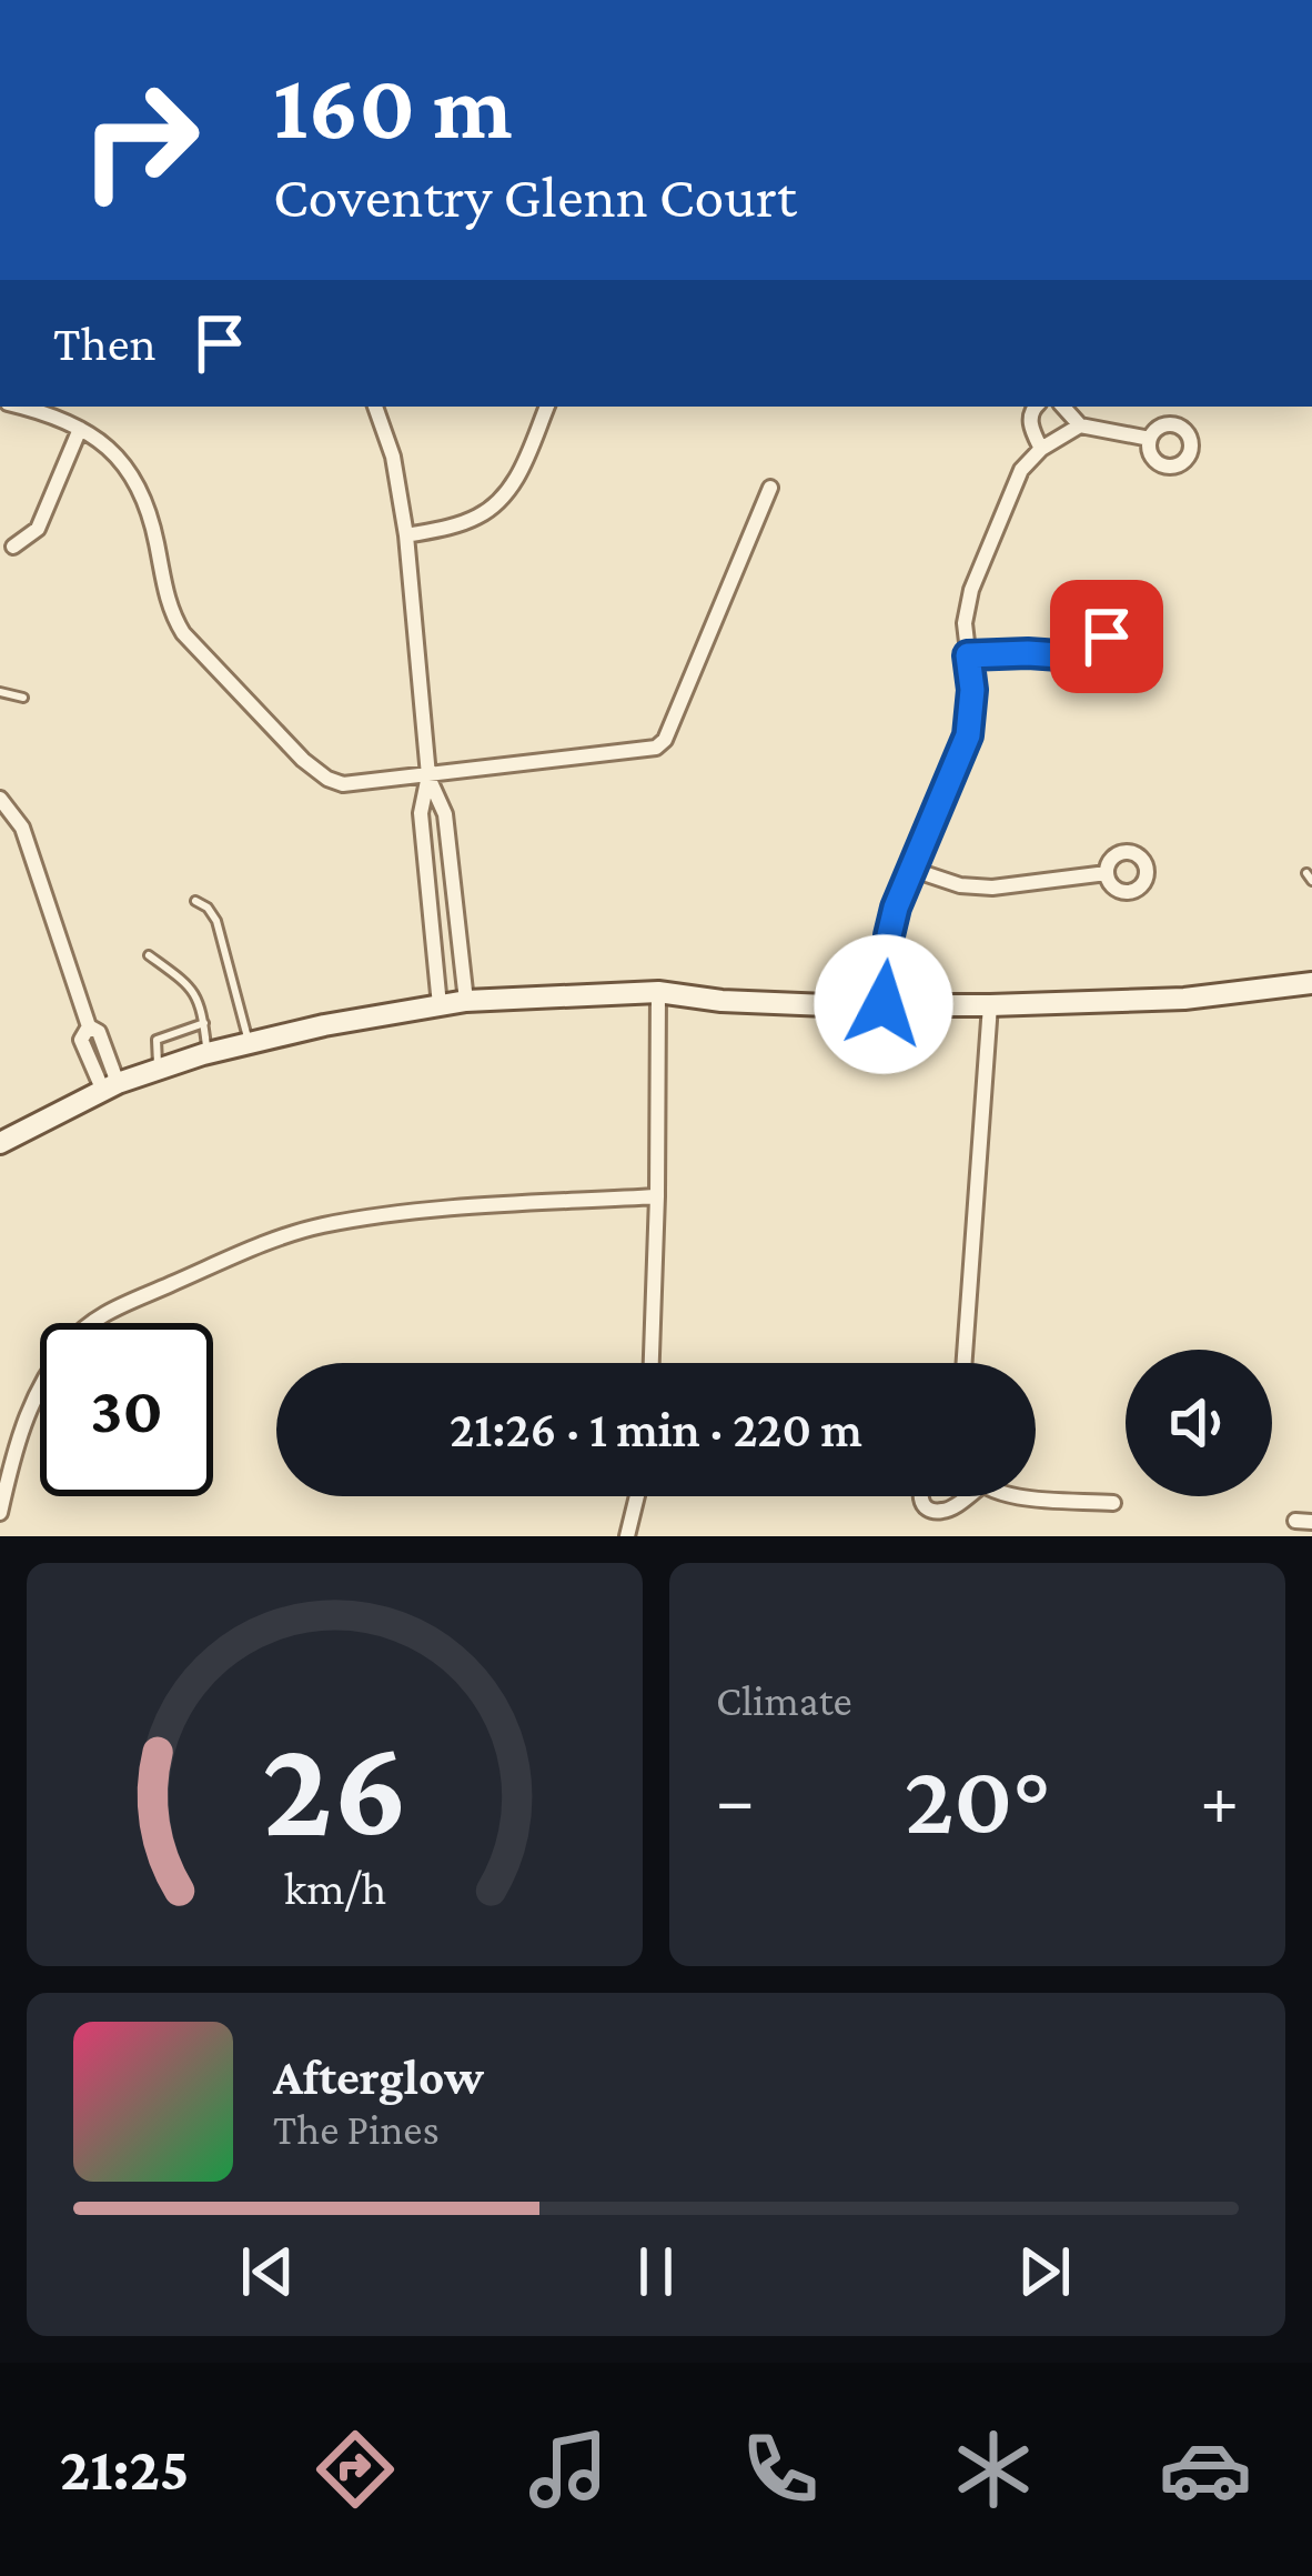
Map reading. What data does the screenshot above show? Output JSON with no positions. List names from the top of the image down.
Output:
{
  "page": {
    "turn": ["160 m", "Coventry Glenn Court"],
    "then": "Then",
    "limit": "30",
    "trip": "21:26 · 1 min · 220 m",
    "tile": "Climate",
    "heat": ["−", "20°", "+"],
    "song": ["Afterglow", "The Pines"],
    "tabs": "21:25",
    "gauge": ["26", "km/h"]
  }
}
